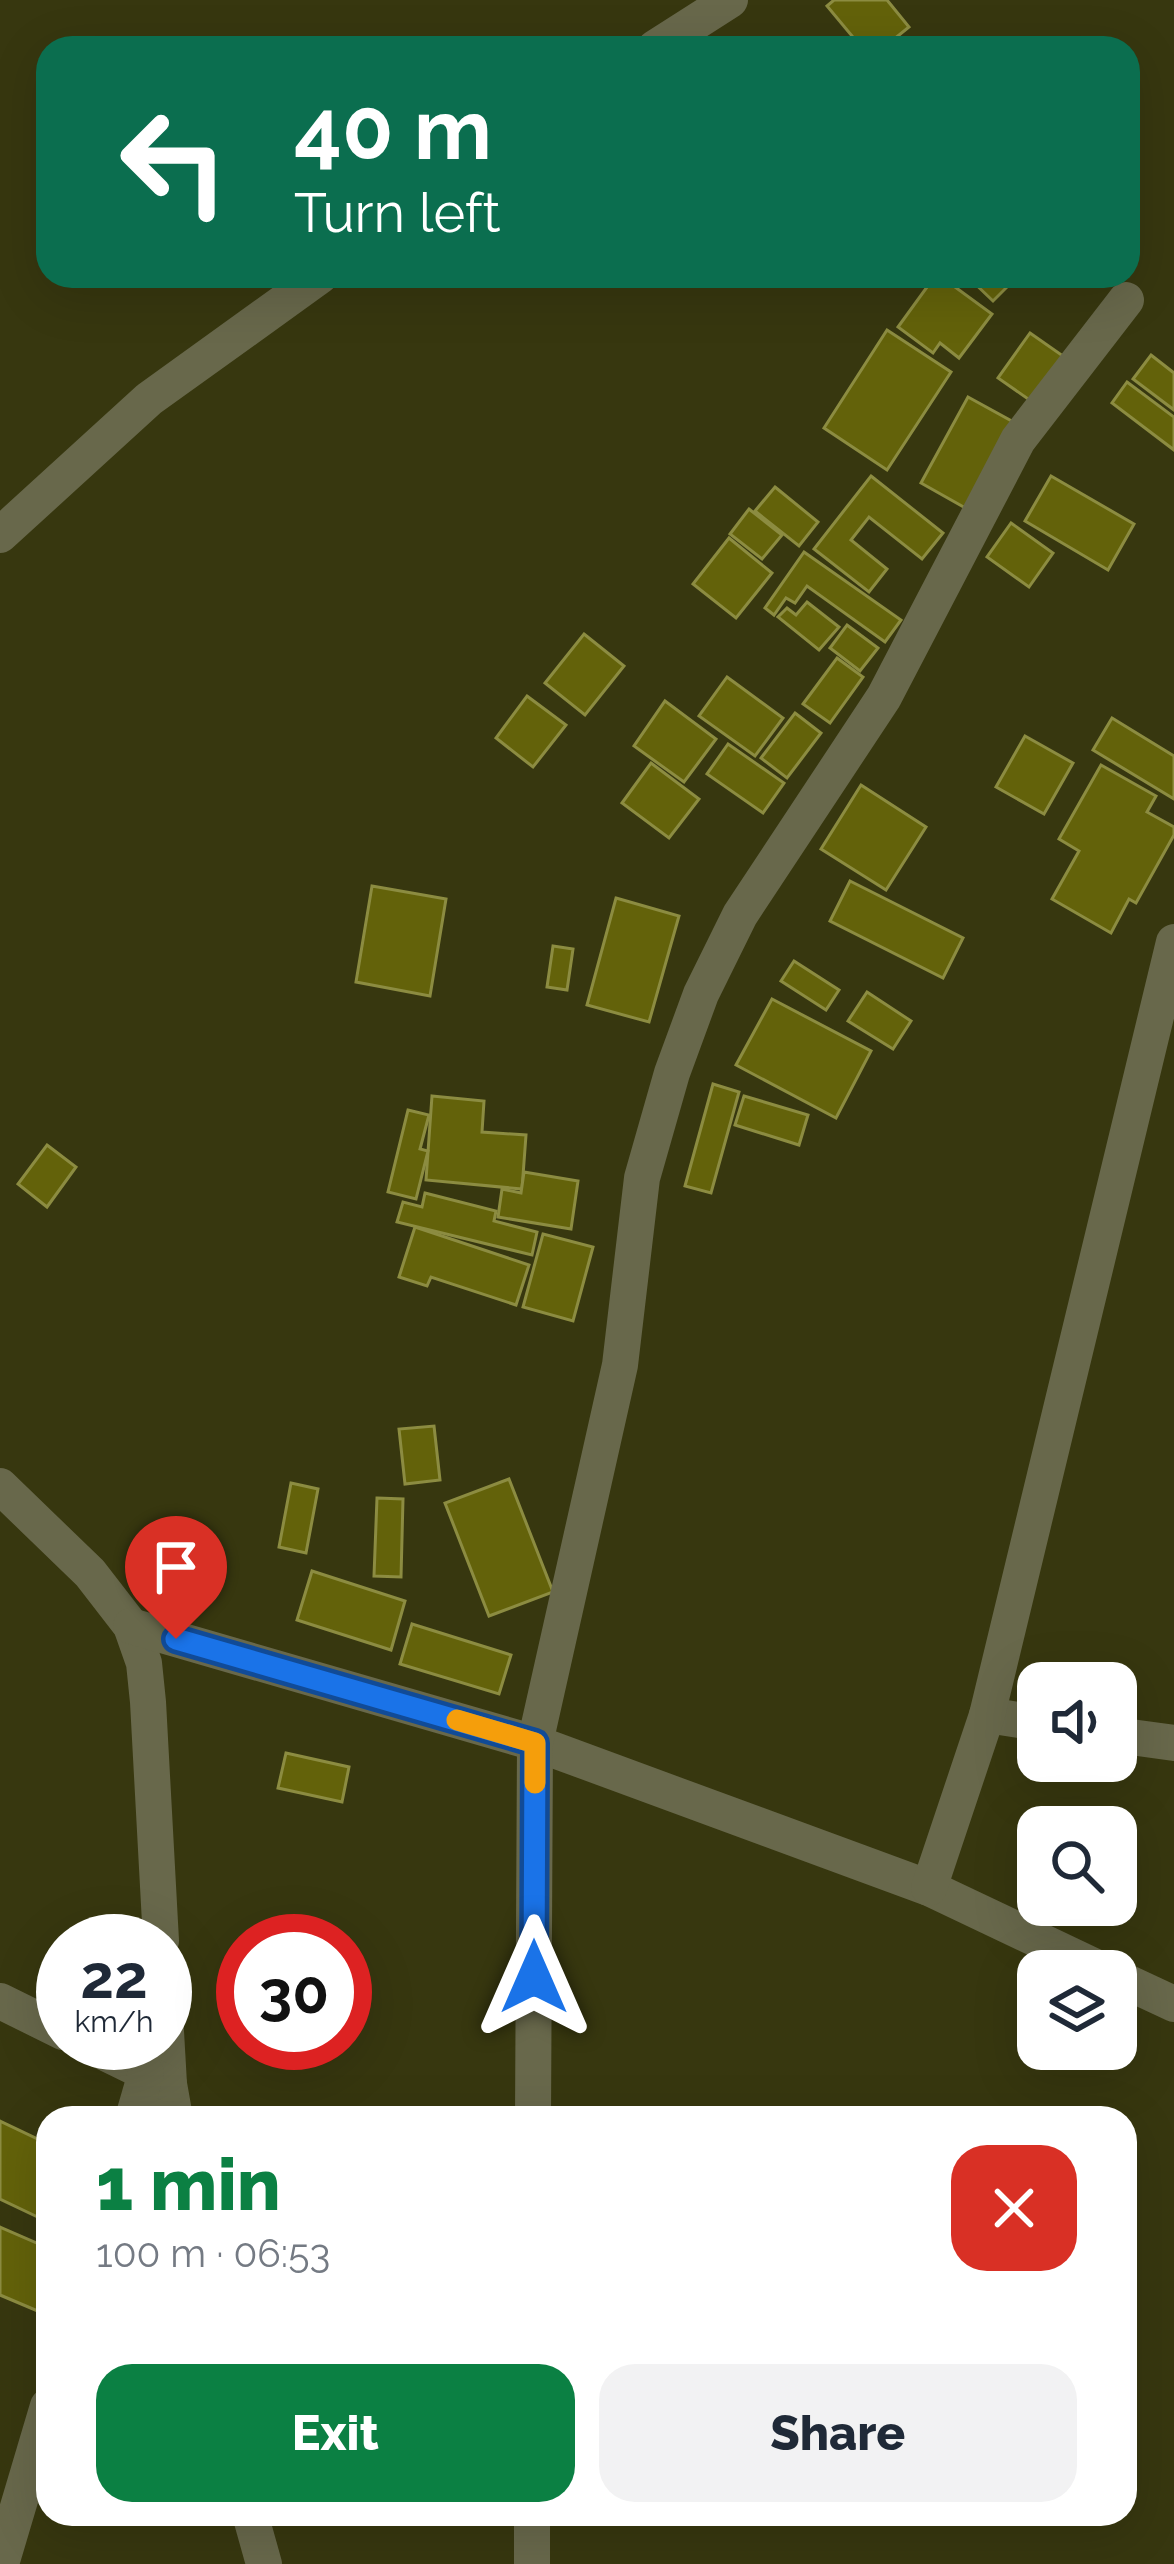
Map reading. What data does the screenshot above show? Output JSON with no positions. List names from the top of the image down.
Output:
{
  "page": {
    "turn": ["40 m", "Turn left"],
    "speed": "22 km/h",
    "limit": "30",
    "heading": ["1 min", "100 m · 06:53"],
    "buttons": ["Exit", "Share"]
  }
}
